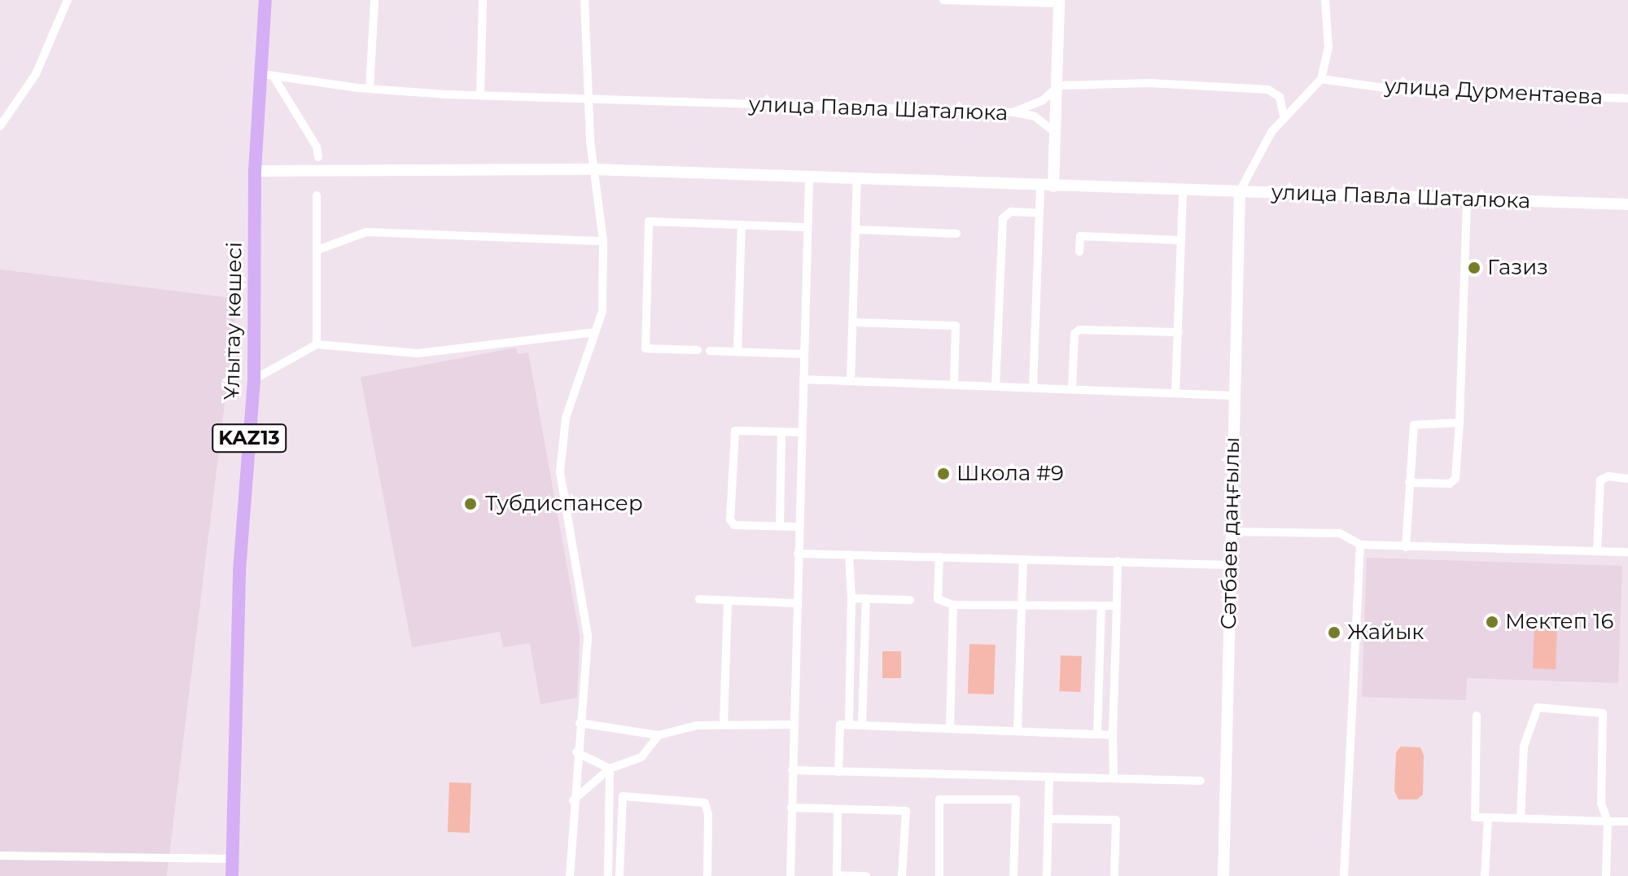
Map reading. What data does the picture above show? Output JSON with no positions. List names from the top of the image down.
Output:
{
  "streets": {
    "main road": ["Ұлытау көшесі", "KAZ13"],
    "street": ["улица Дурментаева", "улица Павла Шаталюка", "Сәтбаев даңғылы"]
  },
  "crossings": [
    ["улица Павла Шаталюка", "Ұлытау көшесі"],
    ["улица Павла Шаталюка", "Сәтбаев даңғылы"]
  ],
  "places": [
    "Газиз",
    "Школа #9",
    "Тубдиспансер",
    "Мектеп 16",
    "Жайык"
  ]
}
